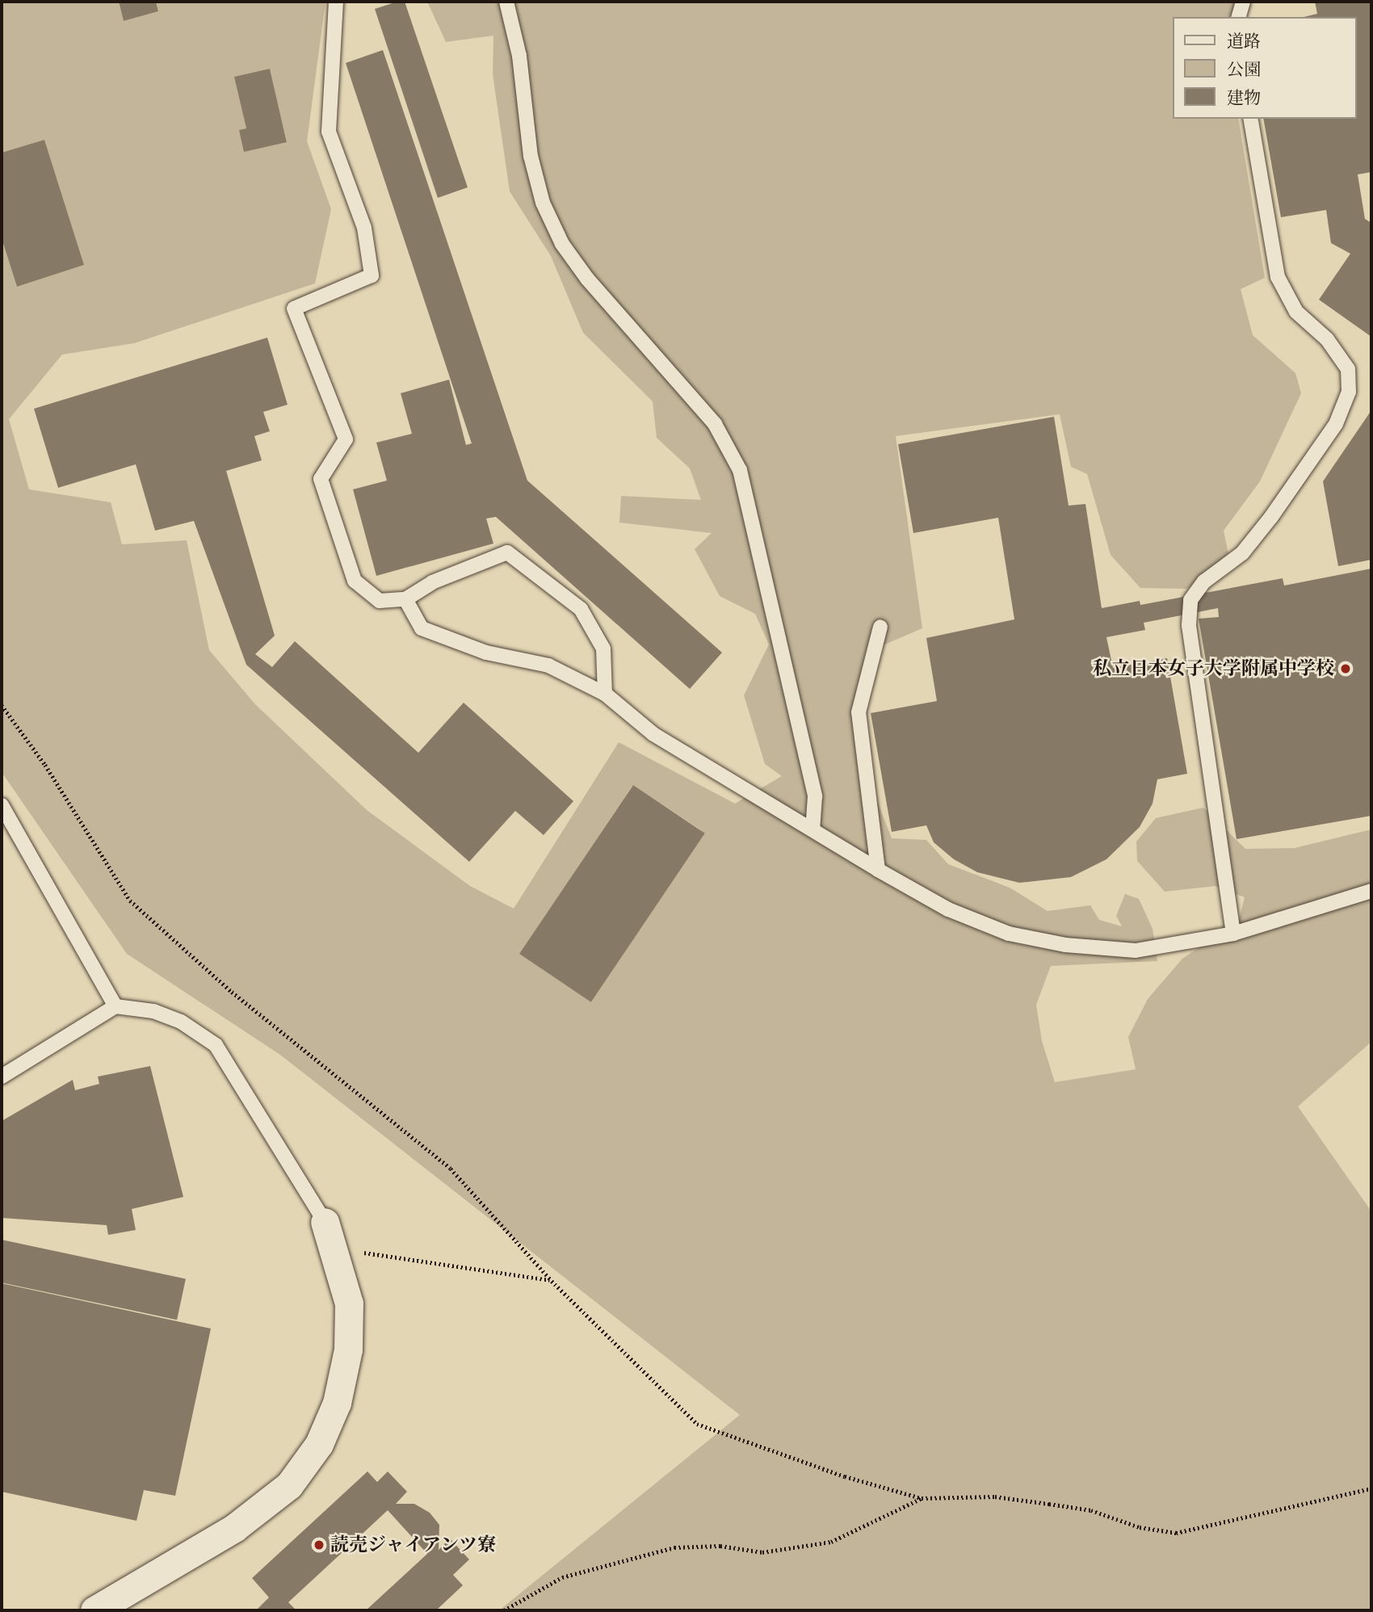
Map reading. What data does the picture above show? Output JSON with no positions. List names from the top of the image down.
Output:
{
  "places": ["私立日本女子大学附属中学校", "読売ジャイアンツ寮"],
  "legend": ["道路", "公園", "建物"]
}
